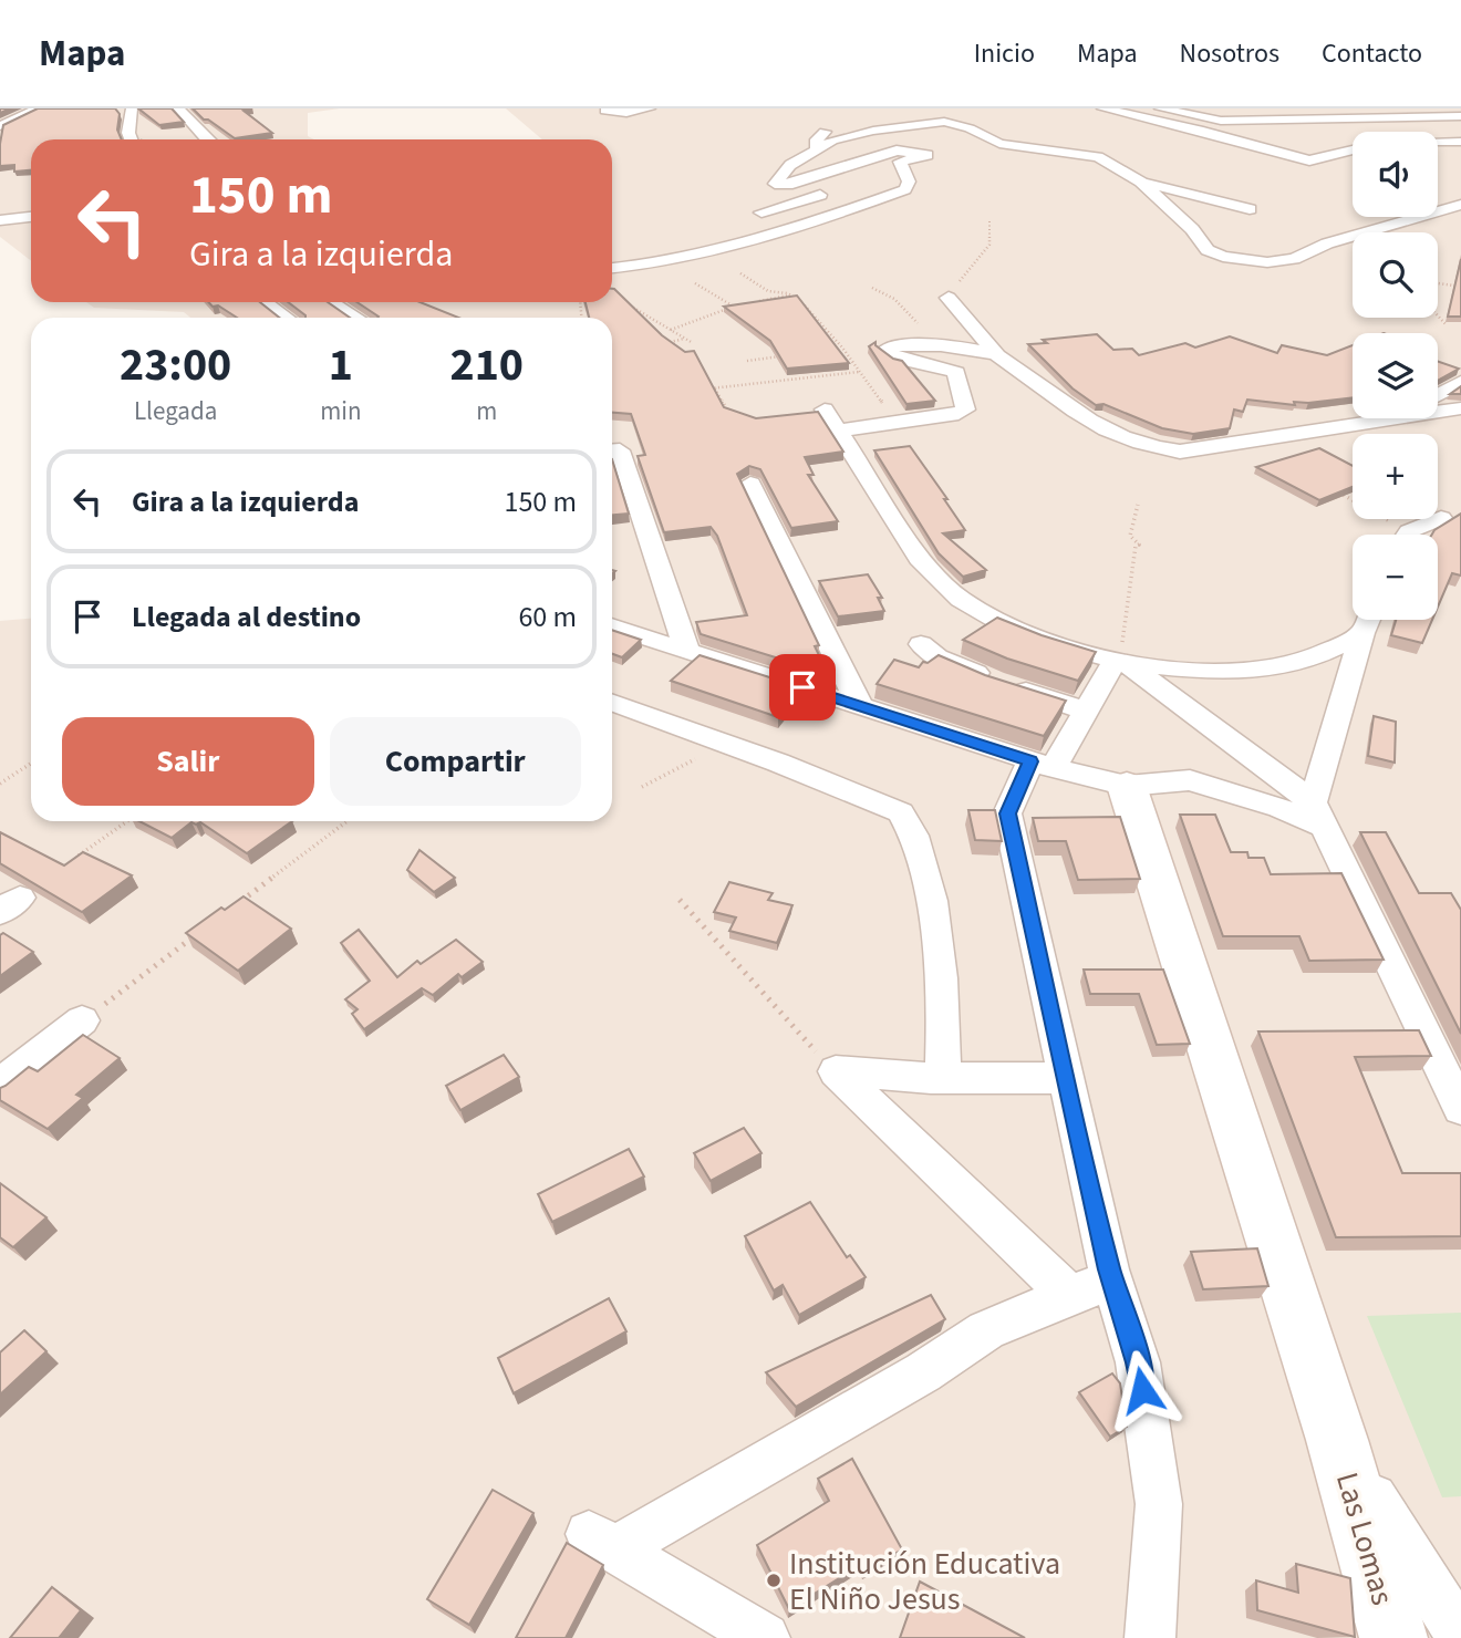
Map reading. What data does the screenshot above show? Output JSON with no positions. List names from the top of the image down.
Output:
{
  "streets": {
    "street": ["Las Lomas"]
  },
  "places": ["Institución Educativa El Niño Jesus"],
  "page": {
    "header": "Mapa",
    "nav": [
      "Inicio",
      "Mapa",
      "Nosotros",
      "Contacto"
    ],
    "map_buttons": ["+", "−"],
    "turn": ["150 m", "Gira a la izquierda"],
    "eta": [
      "23:00",
      "Llegada",
      "1",
      "min",
      "210",
      "m"
    ],
    "list": [
      {
        "name": "Gira a la izquierda",
        "value": "150 m"
      },
      {
        "name": "Llegada al destino",
        "value": "60 m"
      }
    ],
    "buttons": ["Salir", "Compartir"]
  }
}
